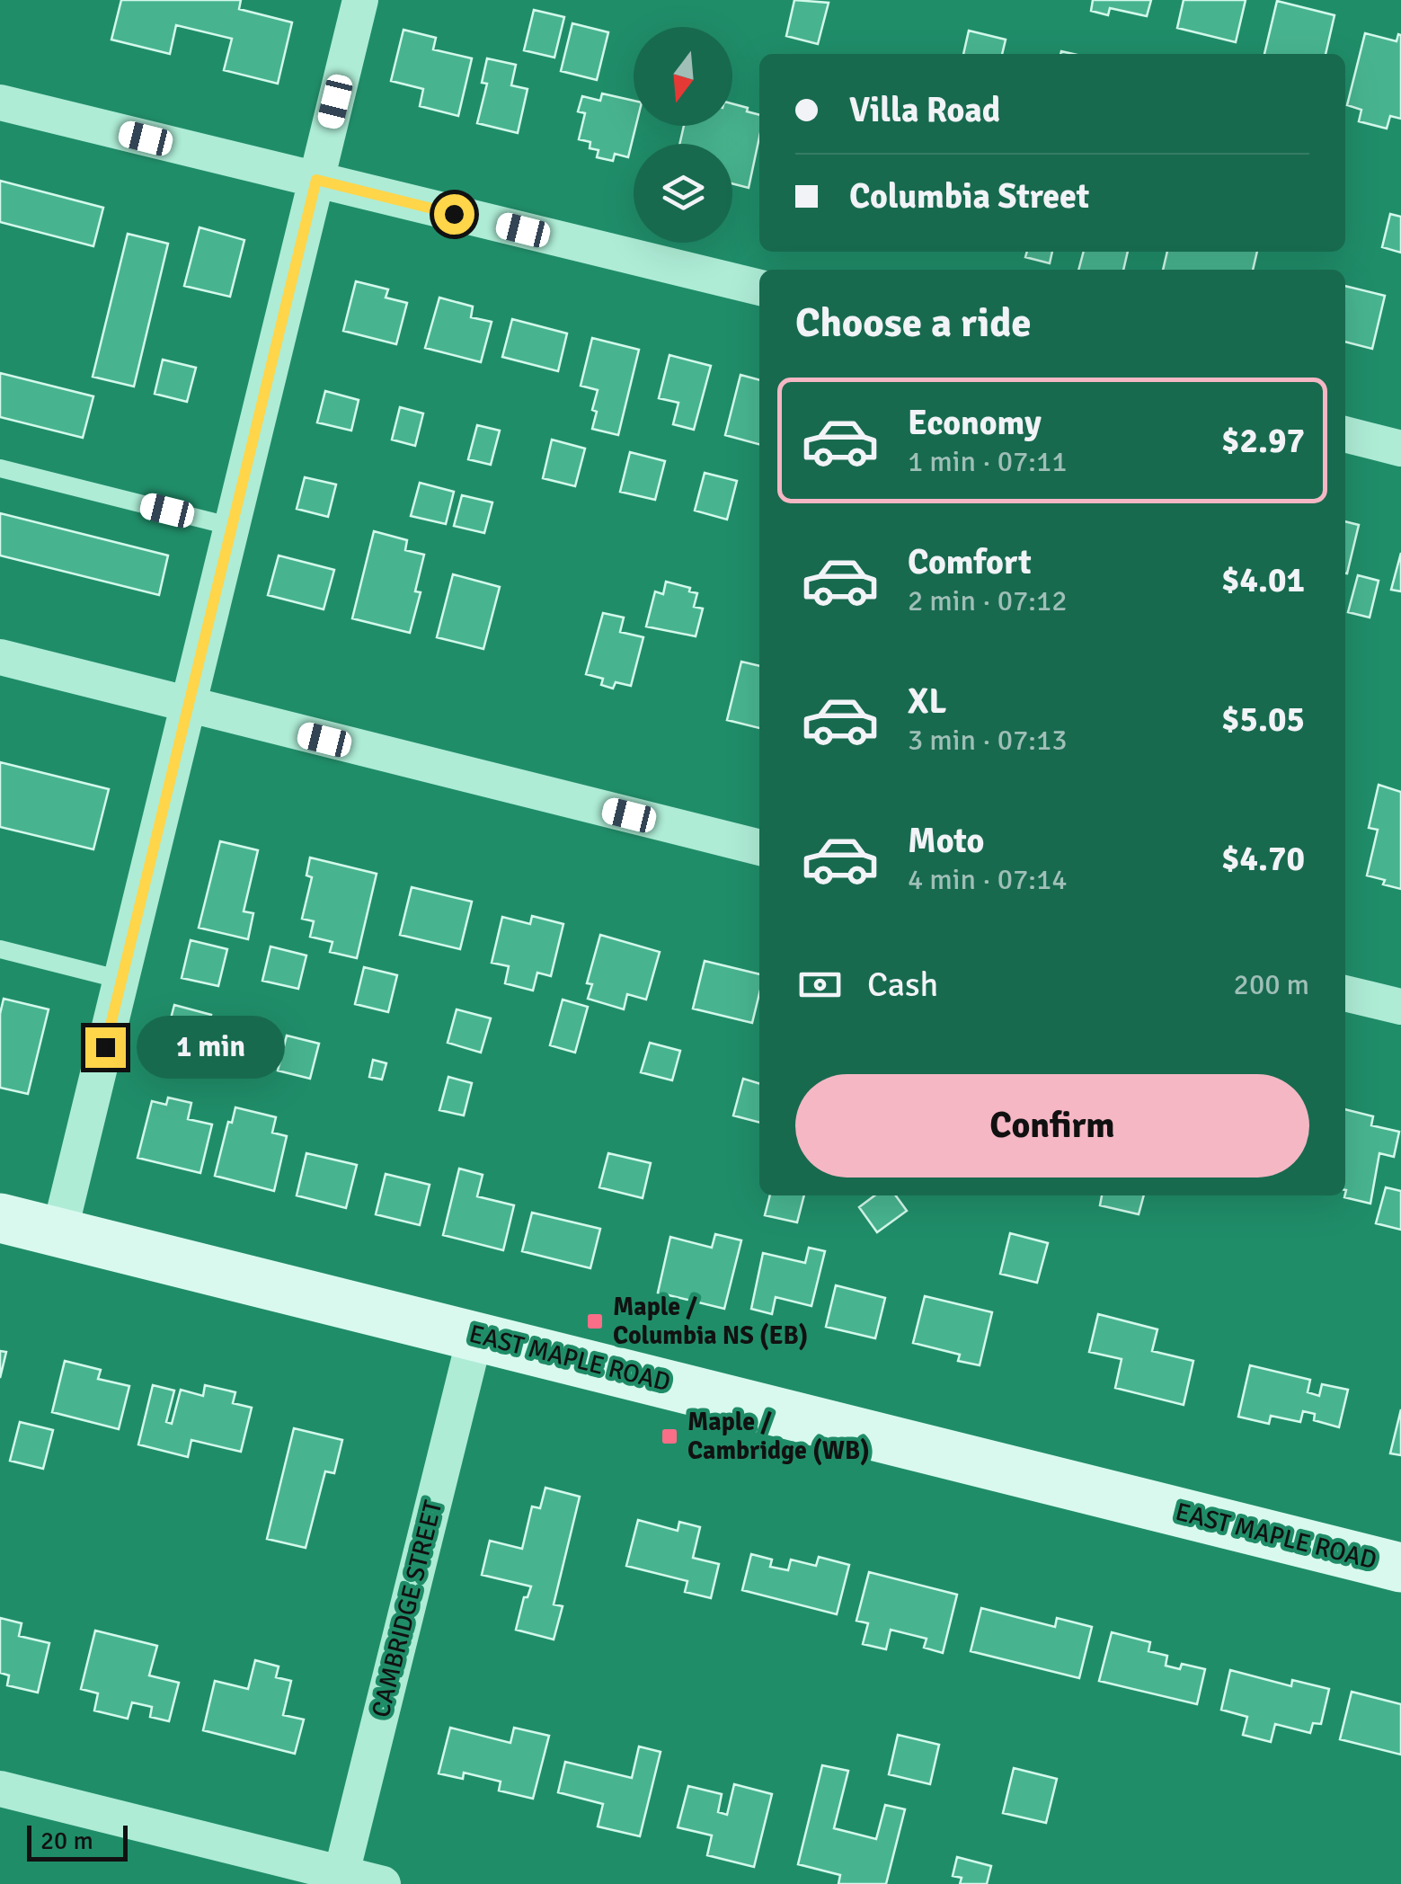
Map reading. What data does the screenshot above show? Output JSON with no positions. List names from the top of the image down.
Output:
{
  "streets": {
    "main road": ["EAST MAPLE ROAD"],
    "street": ["CAMBRIDGE STREET"]
  },
  "crossings": [
    ["EAST MAPLE ROAD", "CAMBRIDGE STREET"]
  ],
  "places": {
    "transit": ["Maple / Columbia NS (EB)", "Maple / Cambridge (WB)"]
  },
  "scale_bar": "20 m",
  "north": "bottom",
  "page": {
    "banner": ["Villa Road", "Columbia Street"],
    "heading": "Choose a ride",
    "list": [
      {
        "name": "Economy",
        "note": "1 min · 07:11",
        "value": "$2.97"
      },
      {
        "name": "Comfort",
        "note": "2 min · 07:12",
        "value": "$4.01"
      },
      {
        "name": "XL",
        "note": "3 min · 07:13",
        "value": "$5.05"
      },
      {
        "name": "Moto",
        "note": "4 min · 07:14",
        "value": "$4.70"
      }
    ],
    "pay": ["Cash", "200 m"],
    "bubble": "1 min",
    "buttons": "Confirm",
    "scale": "20 m"
  }
}
